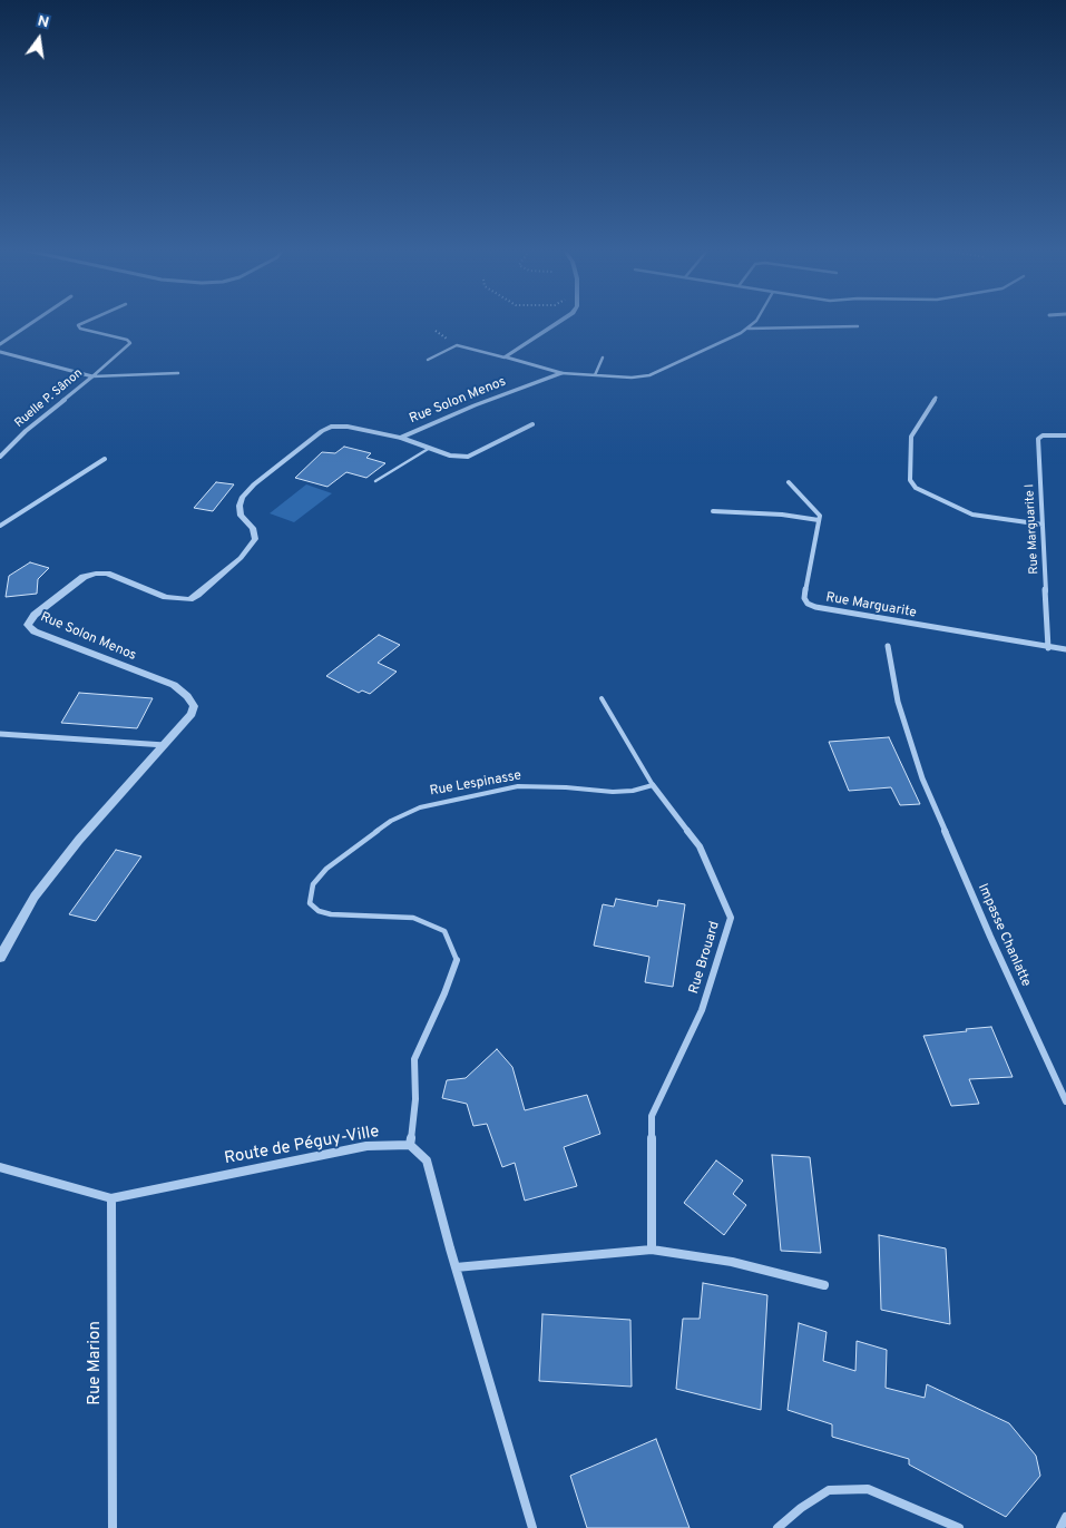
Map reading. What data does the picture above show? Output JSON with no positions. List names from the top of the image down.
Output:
{
  "streets": {
    "street": [
      "Ruelle P. Sânon",
      "Rue Solon Menos",
      "Rue Marguarite I",
      "Rue Marguarite",
      "Rue Lespinasse",
      "Impasse Chanlatte",
      "Rue Brouard",
      "Route de Péguy-Ville",
      "Rue Marion"
    ]
  },
  "crossings": [
    ["Rue Marguarite I", "Rue Marguarite"],
    ["Rue Lespinasse", "Rue Brouard"],
    ["Rue Lespinasse", "Route de Péguy-Ville"],
    ["Route de Péguy-Ville", "Rue Marion"]
  ],
  "north": "top"
}
